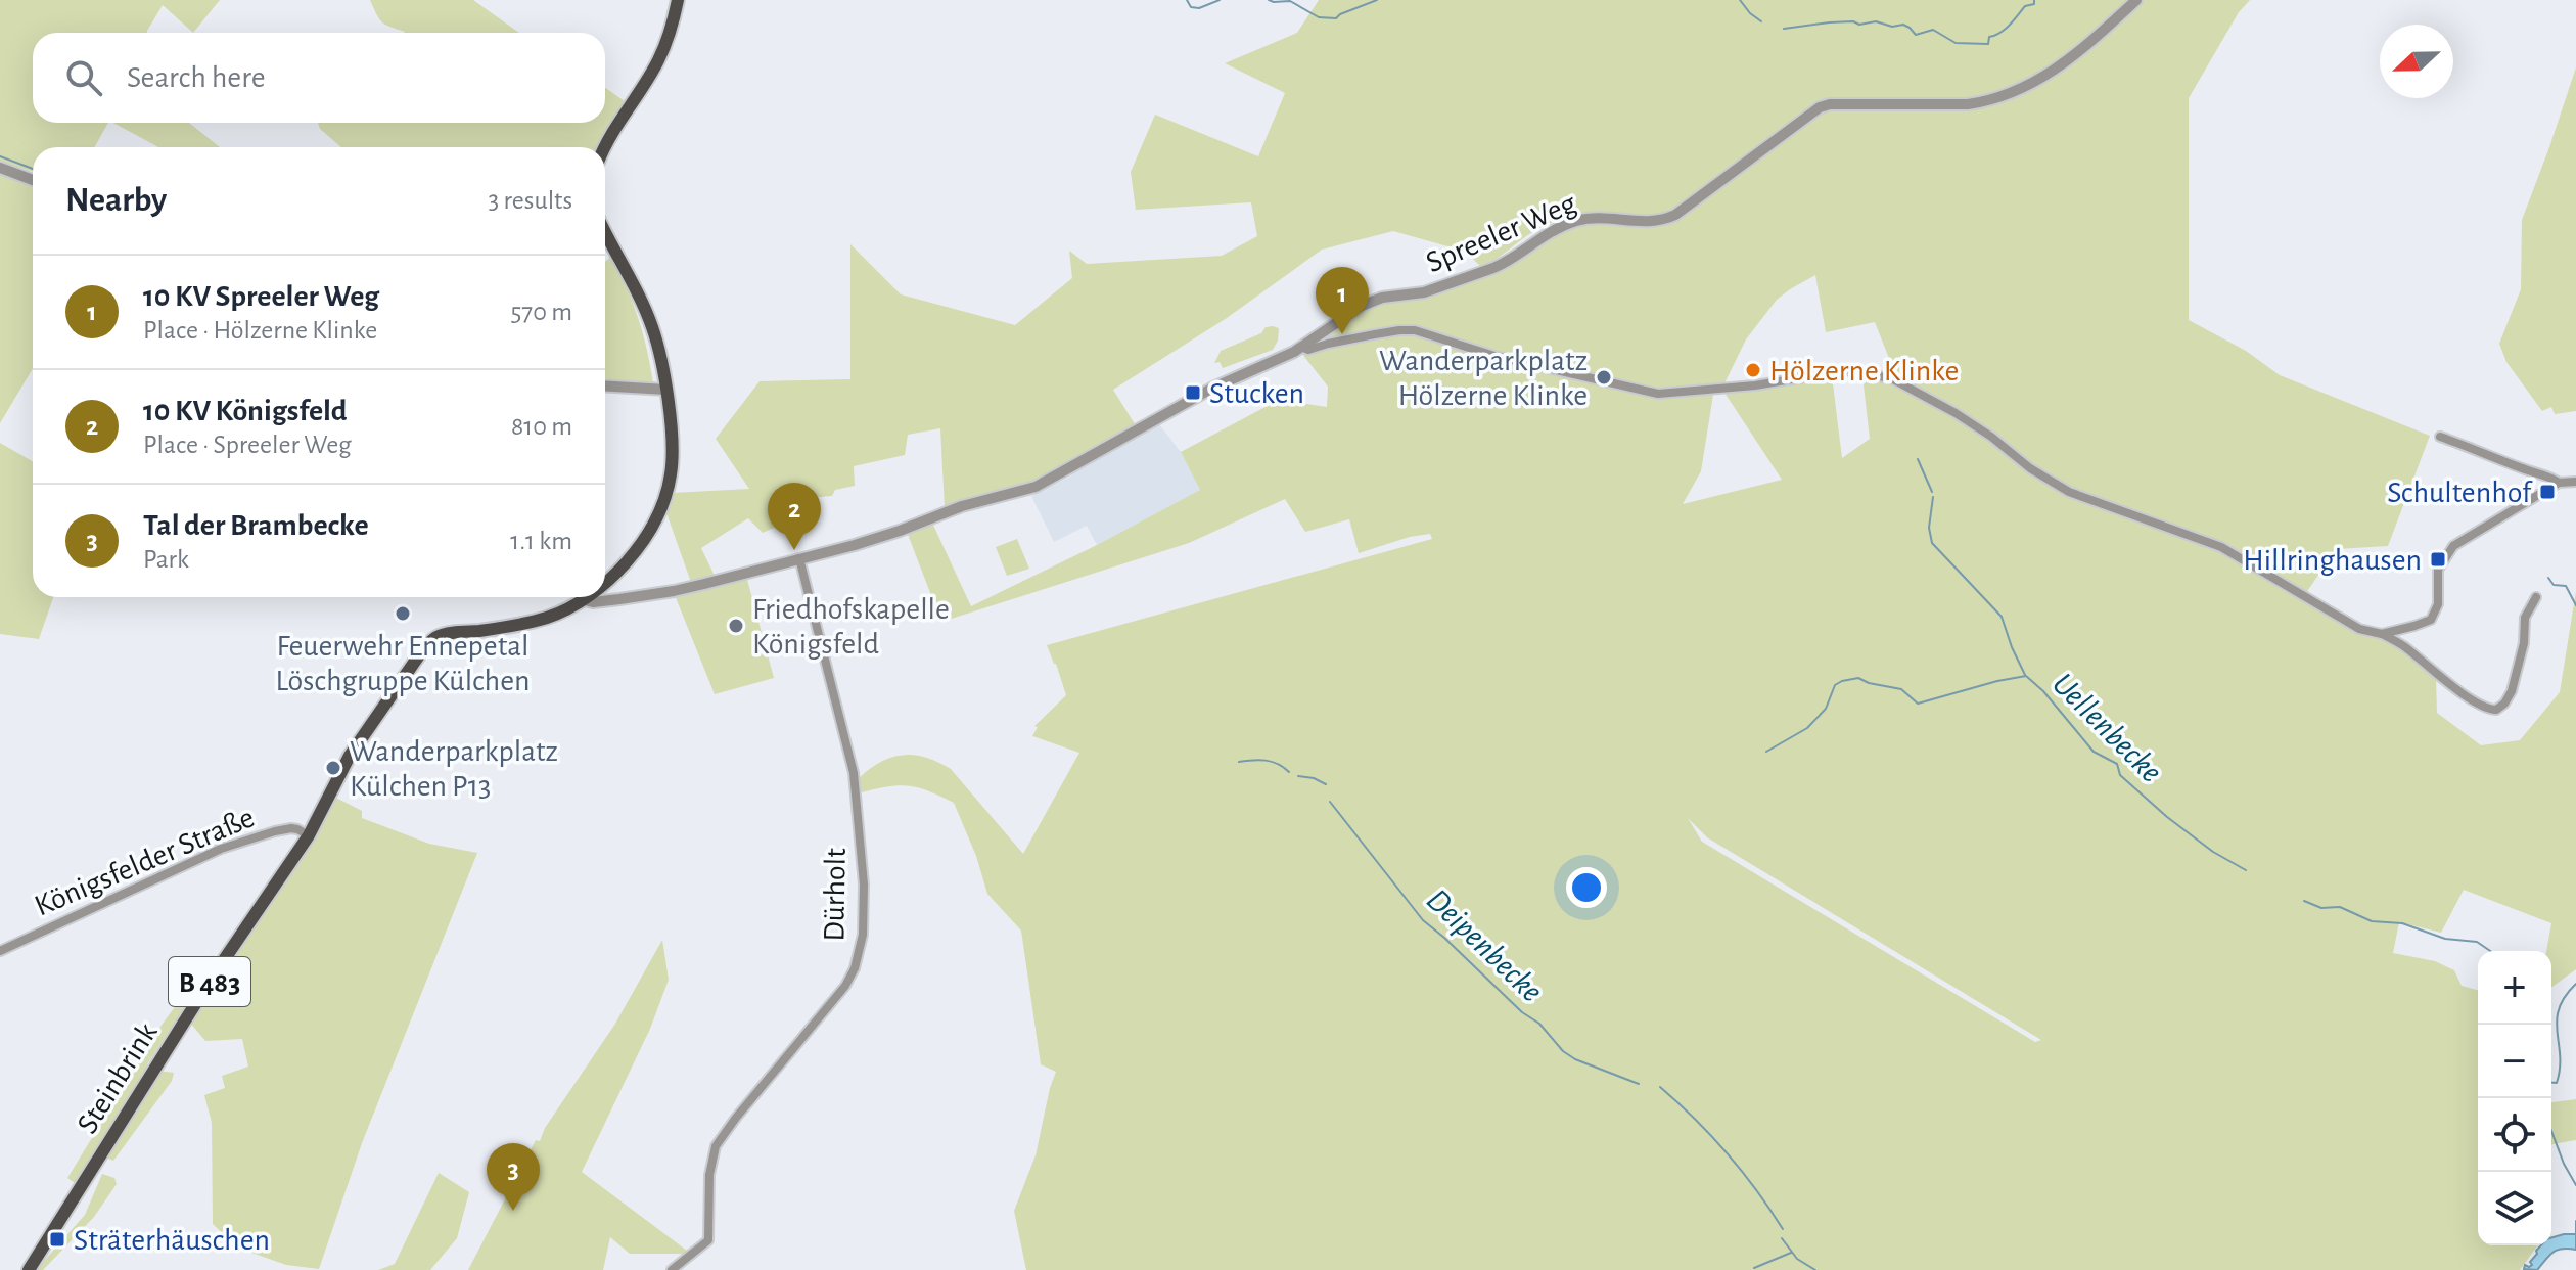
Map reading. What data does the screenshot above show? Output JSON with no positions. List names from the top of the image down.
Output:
{
  "streets": {
    "main road": ["B 483", "Steinbrink"],
    "street": ["Spreeler Weg", "Königsfelder Straße", "Dürholt"]
  },
  "crossings": [
    ["Spreeler Weg", "Dürholt"],
    ["Spreeler Weg", "B 483"],
    ["Königsfelder Straße", "B 483"],
    ["Königsfelder Straße", "Steinbrink"],
    ["B 483", "Steinbrink"]
  ],
  "water": ["Uellenbecke", "Deipenbecke"],
  "places": {
    "other": [
      "Hölzerne Klinke",
      "Wanderparkplatz Hölzerne Klinke",
      "Feuerwehr Ennepetal Löschgruppe Külchen",
      "Friedhofskapelle Königsfeld",
      "Wanderparkplatz Külchen P13"
    ],
    "transit": [
      "Stucken",
      "Schultenhof",
      "Hillringhausen",
      "Sträterhäuschen"
    ]
  },
  "north": "left",
  "page": {
    "search": "Search here",
    "heading": ["Nearby", "3 results"],
    "list": [
      {
        "mark": "1",
        "name": "10 KV Spreeler Weg",
        "note": "Place · Hölzerne Klinke",
        "value": "570 m"
      },
      {
        "mark": "2",
        "name": "10 KV Königsfeld",
        "note": "Place · Spreeler Weg",
        "value": "810 m"
      },
      {
        "mark": "3",
        "name": "Tal der Brambecke",
        "note": "Park",
        "value": "1.1 km"
      }
    ],
    "pins": ["1", "2", "3"],
    "map_buttons": ["+", "−"]
  }
}
